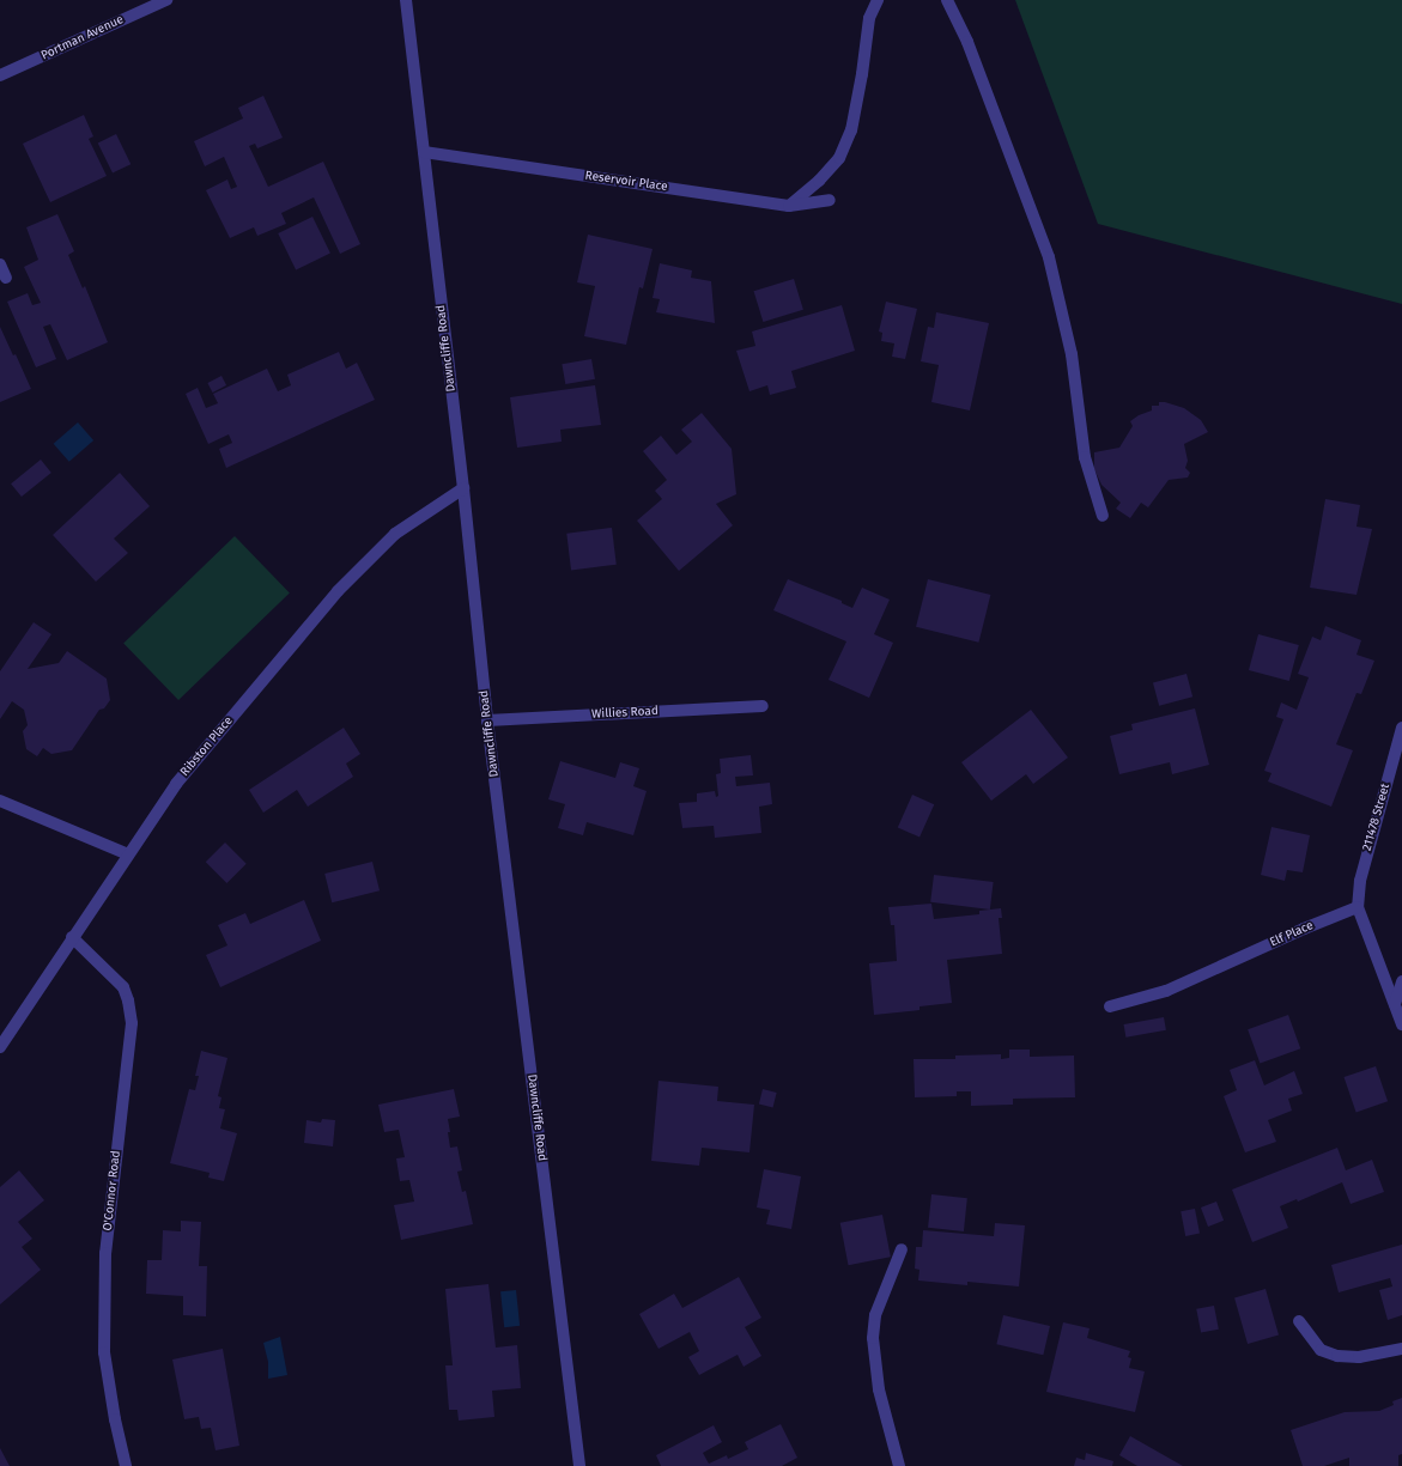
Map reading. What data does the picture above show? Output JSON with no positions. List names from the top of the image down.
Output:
{
  "streets": {
    "street": [
      "Portman Avenue",
      "Reservoir Place",
      "Dawncliffe Road",
      "Willies Road",
      "Ribston Place",
      "211478 Street",
      "Elf Place",
      "O'Connor Road"
    ]
  },
  "crossings": [
    ["Reservoir Place", "Dawncliffe Road"],
    ["Dawncliffe Road", "Willies Road"],
    ["Dawncliffe Road", "Ribston Place"],
    ["Ribston Place", "O'Connor Road"],
    ["211478 Street", "Elf Place"]
  ]
}
